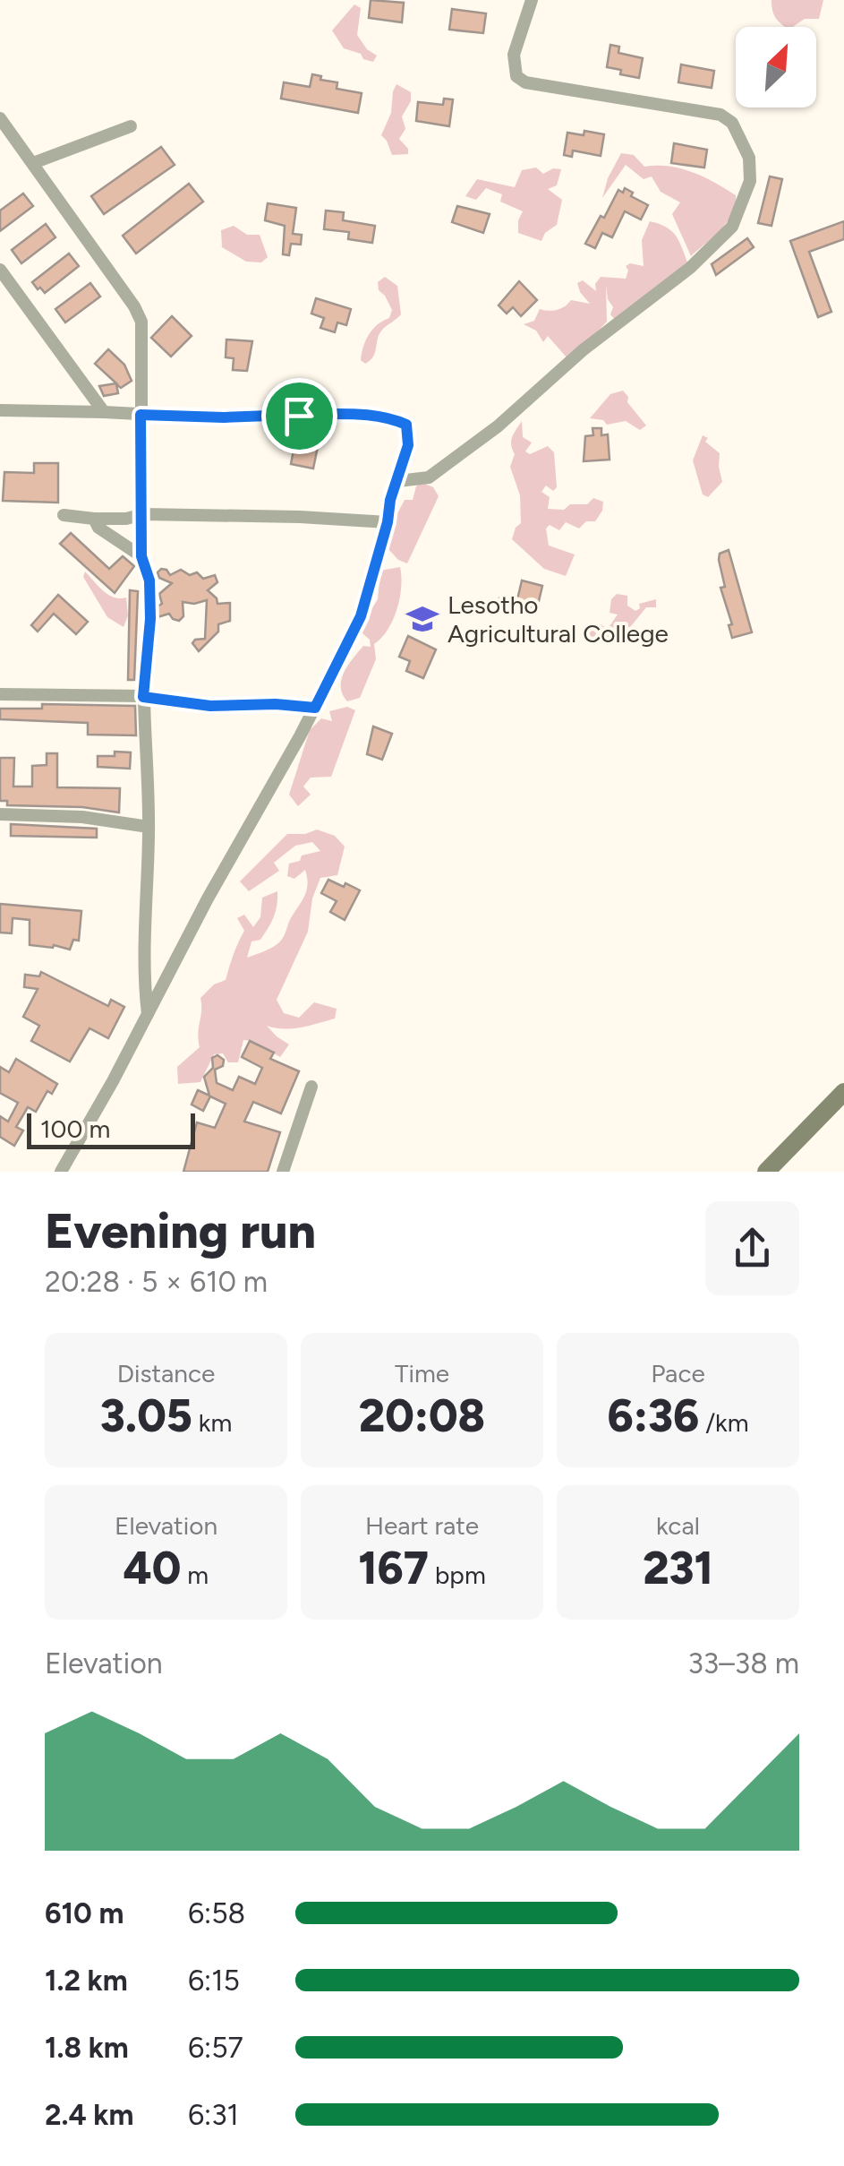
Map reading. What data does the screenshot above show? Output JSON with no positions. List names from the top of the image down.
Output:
{
  "places": {
    "school or university": ["Lesotho Agricultural College"]
  },
  "scale_bar": "100 m",
  "north": "top right",
  "page": {
    "scale": "100 m",
    "heading": ["Evening run", "20:28 · 5 × 610 m"],
    "stats": [
      ["Distance", "3.05 km"],
      ["Time", "20:08"],
      ["Pace", "6:36 /km"],
      ["Elevation", "40 m"],
      ["Heart rate", "167 bpm"],
      ["kcal", "231"]
    ],
    "chart": ["Elevation", "33–38 m"],
    "list": [
      {
        "name": "610 m",
        "note": "6:58"
      },
      {
        "name": "1.2 km",
        "note": "6:15"
      },
      {
        "name": "1.8 km",
        "note": "6:57"
      },
      {
        "name": "2.4 km",
        "note": "6:31"
      }
    ]
  }
}
